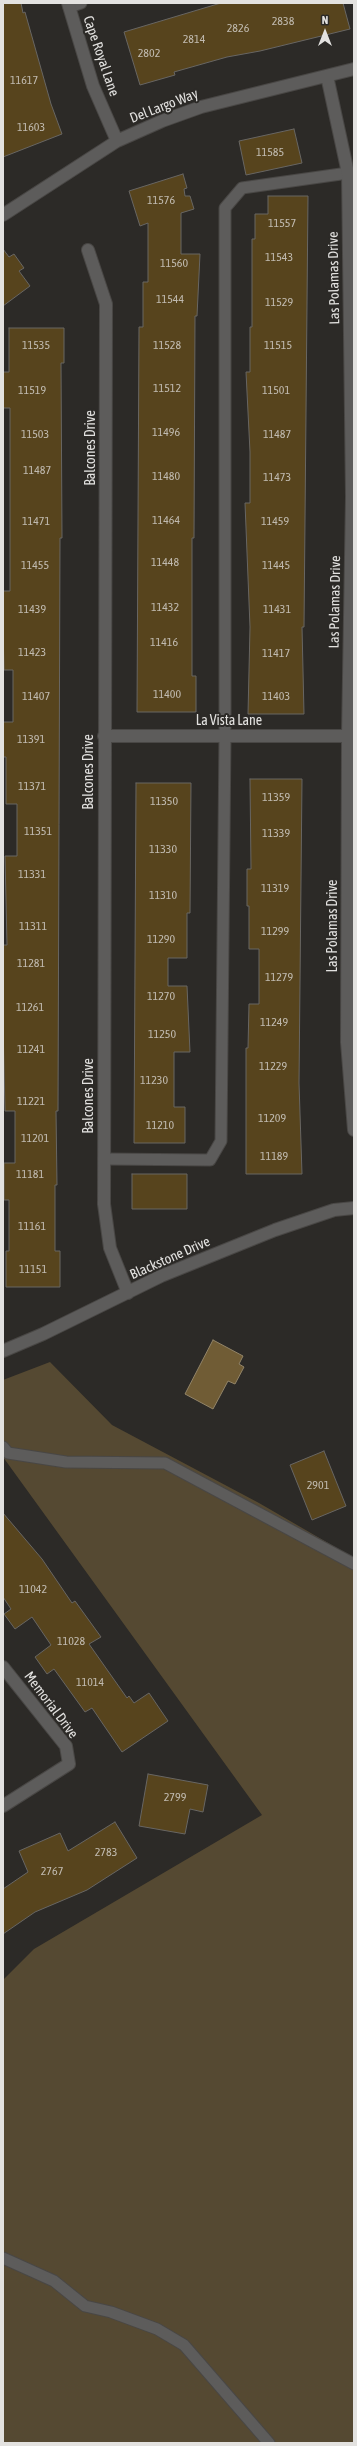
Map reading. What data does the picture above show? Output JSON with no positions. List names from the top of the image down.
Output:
{
  "streets": {
    "street": [
      "Cape Royal Lane",
      "Del Largo Way",
      "Las Polamas Drive",
      "Balcones Drive",
      "La Vista Lane",
      "Blackstone Drive",
      "Memorial Drive"
    ]
  },
  "crossings": [
    ["Cape Royal Lane", "Del Largo Way"],
    ["Del Largo Way", "Las Polamas Drive"],
    ["Las Polamas Drive", "La Vista Lane"],
    ["Balcones Drive", "La Vista Lane"],
    ["Balcones Drive", "Blackstone Drive"]
  ],
  "house_numbers": [
    "2838",
    "2826",
    "2814",
    "2802",
    "11617",
    "11603",
    "11585",
    "11576",
    "11557",
    "11543",
    "11560",
    "11544",
    "11529",
    "11535",
    "11528",
    "11515",
    "11512",
    "11519",
    "11501",
    "11496",
    "11503",
    "11487",
    "11487",
    "11480",
    "11473",
    "11464",
    "11471",
    "11459",
    "11448",
    "11455",
    "11445",
    "11432",
    "11439",
    "11431",
    "11416",
    "11423",
    "11417",
    "11400",
    "11407",
    "11403",
    "11391",
    "11371",
    "11359",
    "11350",
    "11351",
    "11339",
    "11330",
    "11331",
    "11319",
    "11310",
    "11311",
    "11299",
    "11290",
    "11281",
    "11279",
    "11270",
    "11261",
    "11249",
    "11250",
    "11241",
    "11229",
    "11230",
    "11221",
    "11209",
    "11210",
    "11201",
    "11189",
    "11181",
    "11161",
    "11151",
    "2901",
    "11042",
    "11028",
    "11014",
    "2799",
    "2783",
    "2767"
  ],
  "north": "top"
}
